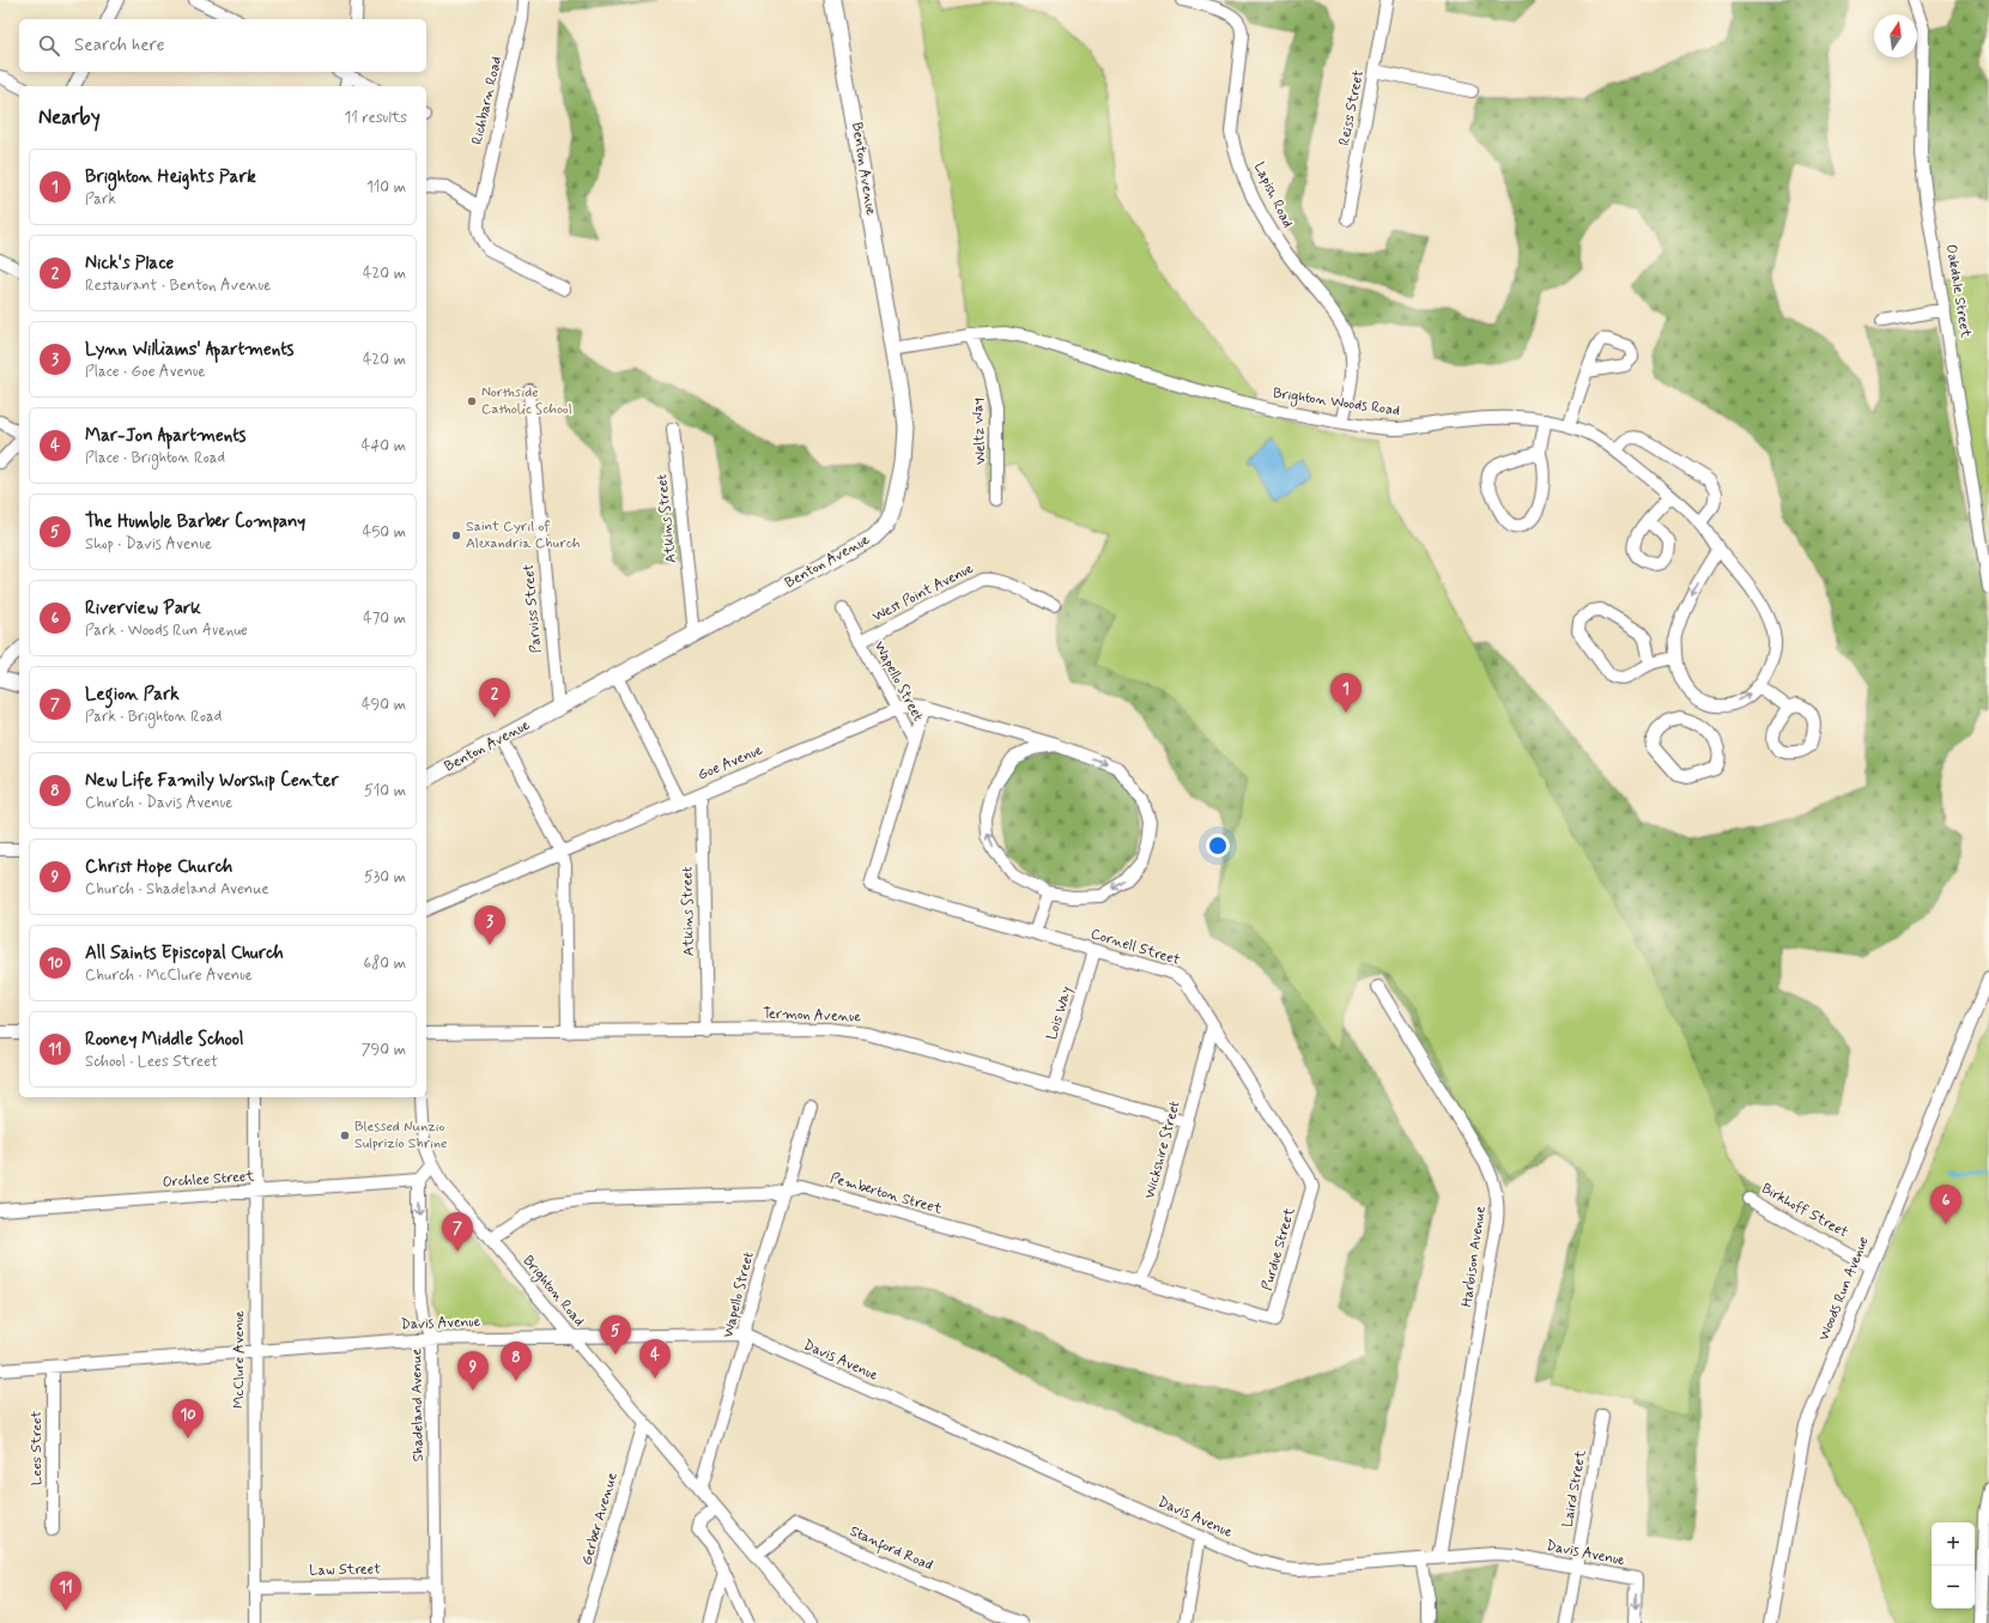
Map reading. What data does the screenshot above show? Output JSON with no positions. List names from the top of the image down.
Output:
{
  "streets": {
    "main road": ["Benton Avenue"],
    "street": [
      "Richbarn Road",
      "Reiss Street",
      "Lapish Road",
      "Oakdale Street",
      "Brighton Woods Road",
      "Weltz Way",
      "Atkins Street",
      "West Point Avenue",
      "Parviss Street",
      "Wapello Street",
      "Goe Avenue",
      "Cornell Street",
      "Lois Way",
      "Termon Avenue",
      "Wickshire Street",
      "Orchlee Street",
      "Pemberton Street",
      "Birkhoff Street",
      "Purdue Street",
      "Harbison Avenue",
      "Woods Run Avenue",
      "Brighton Road",
      "Davis Avenue",
      "McClure Avenue",
      "Shadeland Avenue",
      "Lees Street",
      "Laird Street",
      "Gerber Avenue",
      "Stanford Road",
      "Law Street"
    ]
  },
  "crossings": [
    ["Benton Avenue", "Brighton Woods Road"],
    ["Benton Avenue", "Atkins Street"],
    ["Benton Avenue", "Parviss Street"],
    ["Lapish Road", "Brighton Woods Road"],
    ["Brighton Woods Road", "Weltz Way"],
    ["Atkins Street", "Goe Avenue"],
    ["Atkins Street", "Termon Avenue"],
    ["West Point Avenue", "Wapello Street"],
    ["Wapello Street", "Goe Avenue"],
    ["Wapello Street", "Cornell Street"],
    ["Wapello Street", "Pemberton Street"],
    ["Wapello Street", "Brighton Road"],
    ["Wapello Street", "Davis Avenue"],
    ["Cornell Street", "Lois Way"],
    ["Cornell Street", "Wickshire Street"],
    ["Cornell Street", "Purdue Street"],
    ["Lois Way", "Termon Avenue"],
    ["Termon Avenue", "Wickshire Street"],
    ["Wickshire Street", "Pemberton Street"],
    ["Orchlee Street", "McClure Avenue"],
    ["Orchlee Street", "Shadeland Avenue"],
    ["Pemberton Street", "Purdue Street"],
    ["Pemberton Street", "Brighton Road"],
    ["Birkhoff Street", "Woods Run Avenue"],
    ["Harbison Avenue", "Davis Avenue"],
    ["Brighton Road", "Davis Avenue"],
    ["Brighton Road", "Gerber Avenue"],
    ["Brighton Road", "Stanford Road"],
    ["Davis Avenue", "McClure Avenue"],
    ["Davis Avenue", "Shadeland Avenue"],
    ["Davis Avenue", "Lees Street"],
    ["Davis Avenue", "Laird Street"],
    ["McClure Avenue", "Law Street"],
    ["Shadeland Avenue", "Law Street"]
  ],
  "one_way": ["Shadeland Avenue"],
  "places": ["Northside Catholic School", "Saint Cyril of Alexandria Church", "Blessed Nunzio Sulprizio Shrine"],
  "north": "top",
  "page": {
    "search": "Search here",
    "heading": ["Nearby", "11 results"],
    "list": [
      {
        "mark": "1",
        "name": "Brighton Heights Park",
        "note": "Park",
        "value": "110 m"
      },
      {
        "mark": "2",
        "name": "Nick's Place",
        "note": "Restaurant · Benton Avenue",
        "value": "420 m"
      },
      {
        "mark": "3",
        "name": "Lynn Williams' Apartments",
        "note": "Place · Goe Avenue",
        "value": "420 m"
      },
      {
        "mark": "4",
        "name": "Mar-Jon Apartments",
        "note": "Place · Brighton Road",
        "value": "440 m"
      },
      {
        "mark": "5",
        "name": "The Humble Barber Company",
        "note": "Shop · Davis Avenue",
        "value": "450 m"
      },
      {
        "mark": "6",
        "name": "Riverview Park",
        "note": "Park · Woods Run Avenue",
        "value": "470 m"
      },
      {
        "mark": "7",
        "name": "Legion Park",
        "note": "Park · Brighton Road",
        "value": "490 m"
      },
      {
        "mark": "8",
        "name": "New Life Family Worship Center",
        "note": "Church · Davis Avenue",
        "value": "510 m"
      },
      {
        "mark": "9",
        "name": "Christ Hope Church",
        "note": "Church · Shadeland Avenue",
        "value": "530 m"
      },
      {
        "mark": "10",
        "name": "All Saints Episcopal Church",
        "note": "Church · McClure Avenue",
        "value": "680 m"
      },
      {
        "mark": "11",
        "name": "Rooney Middle School",
        "note": "School · Lees Street",
        "value": "790 m"
      }
    ],
    "pins": [
      "1",
      "2",
      "3",
      "6",
      "7",
      "5",
      "4",
      "8",
      "9",
      "10",
      "11"
    ],
    "map_buttons": ["+", "−"]
  }
}
